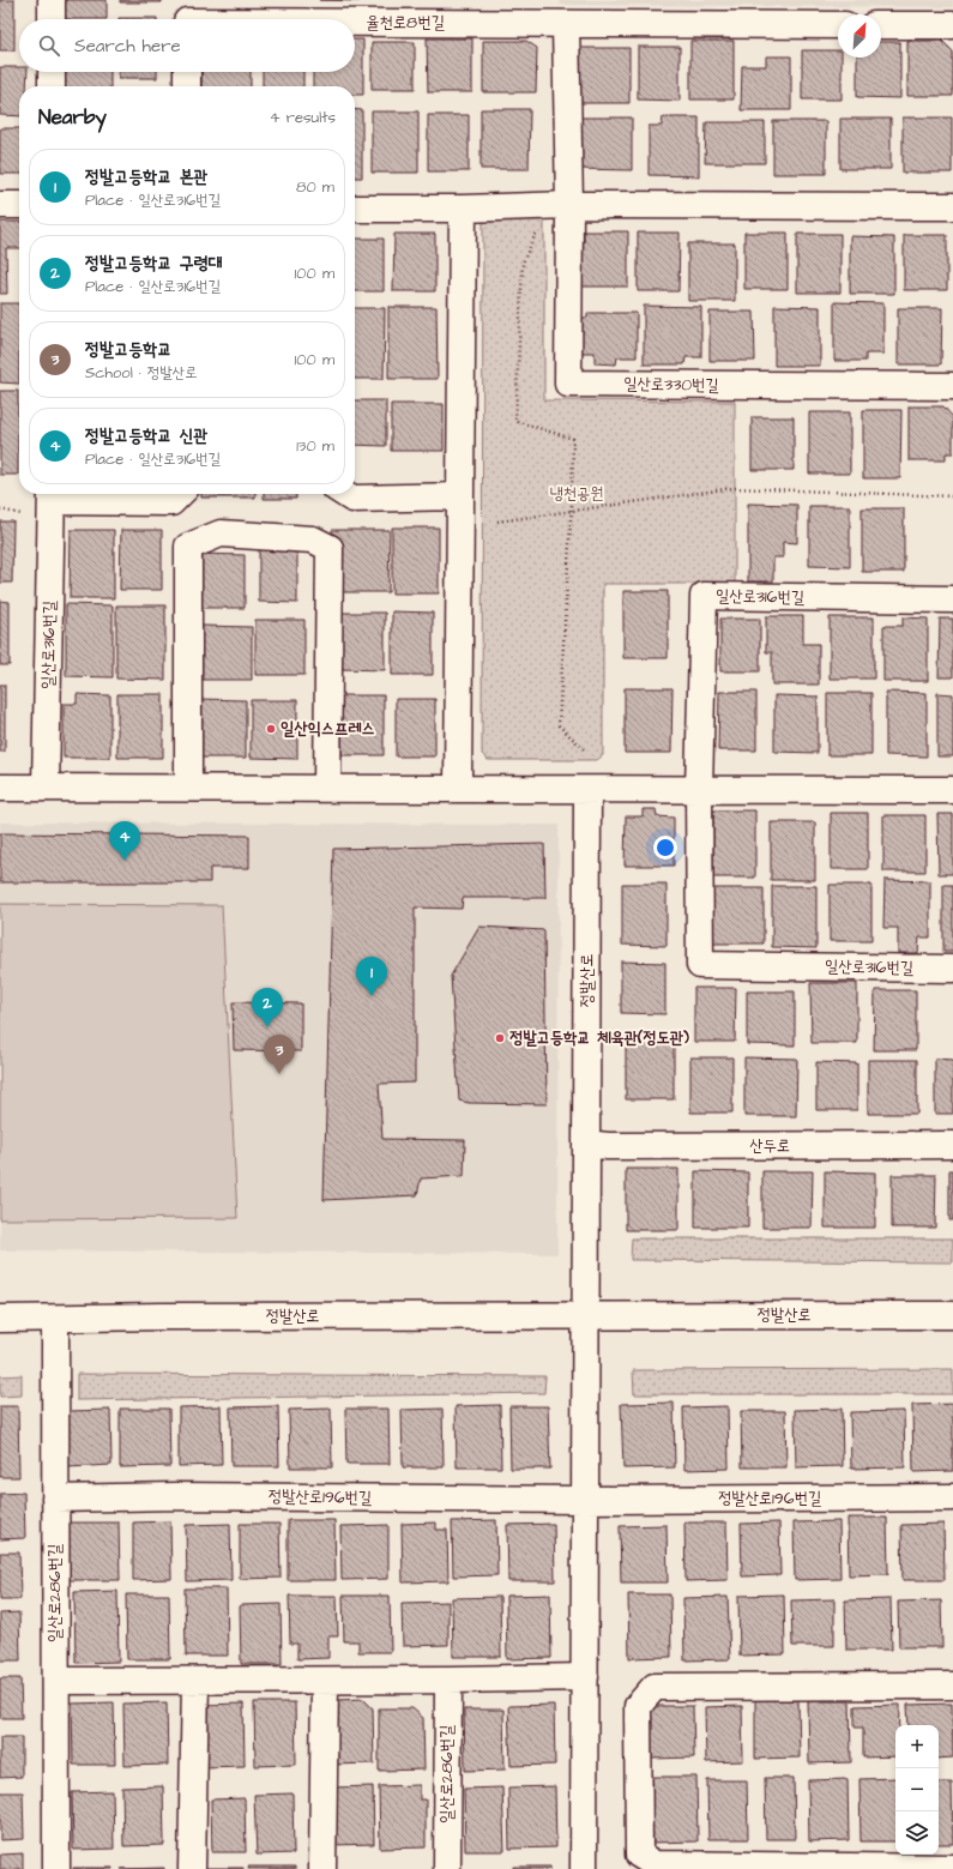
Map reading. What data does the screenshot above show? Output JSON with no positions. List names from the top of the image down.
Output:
{
  "streets": {
    "street": [
      "율천로8번길",
      "일산로330번길",
      "일산로316번길",
      "정발산로",
      "산두로",
      "정발산로196번길",
      "일산로286번길"
    ]
  },
  "crossings": [
    ["정발산로", "산두로"],
    ["정발산로", "일산로286번길"],
    ["정발산로196번길", "일산로286번길"]
  ],
  "parks": ["냉천공원"],
  "places": ["일산익스프레스", "정발고등학교 체육관(정도관)"],
  "north": "top right",
  "page": {
    "search": "Search here",
    "heading": ["Nearby", "4 results"],
    "list": [
      {
        "mark": "1",
        "name": "정발고등학교 본관",
        "note": "Place · 일산로316번길",
        "value": "80 m"
      },
      {
        "mark": "2",
        "name": "정발고등학교 구령대",
        "note": "Place · 일산로316번길",
        "value": "100 m"
      },
      {
        "mark": "3",
        "name": "정발고등학교",
        "note": "School · 정발산로",
        "value": "100 m"
      },
      {
        "mark": "4",
        "name": "정발고등학교 신관",
        "note": "Place · 일산로316번길",
        "value": "130 m"
      }
    ],
    "pins": [
      "4",
      "1",
      "2",
      "3"
    ],
    "map_buttons": ["+", "−"]
  }
}
